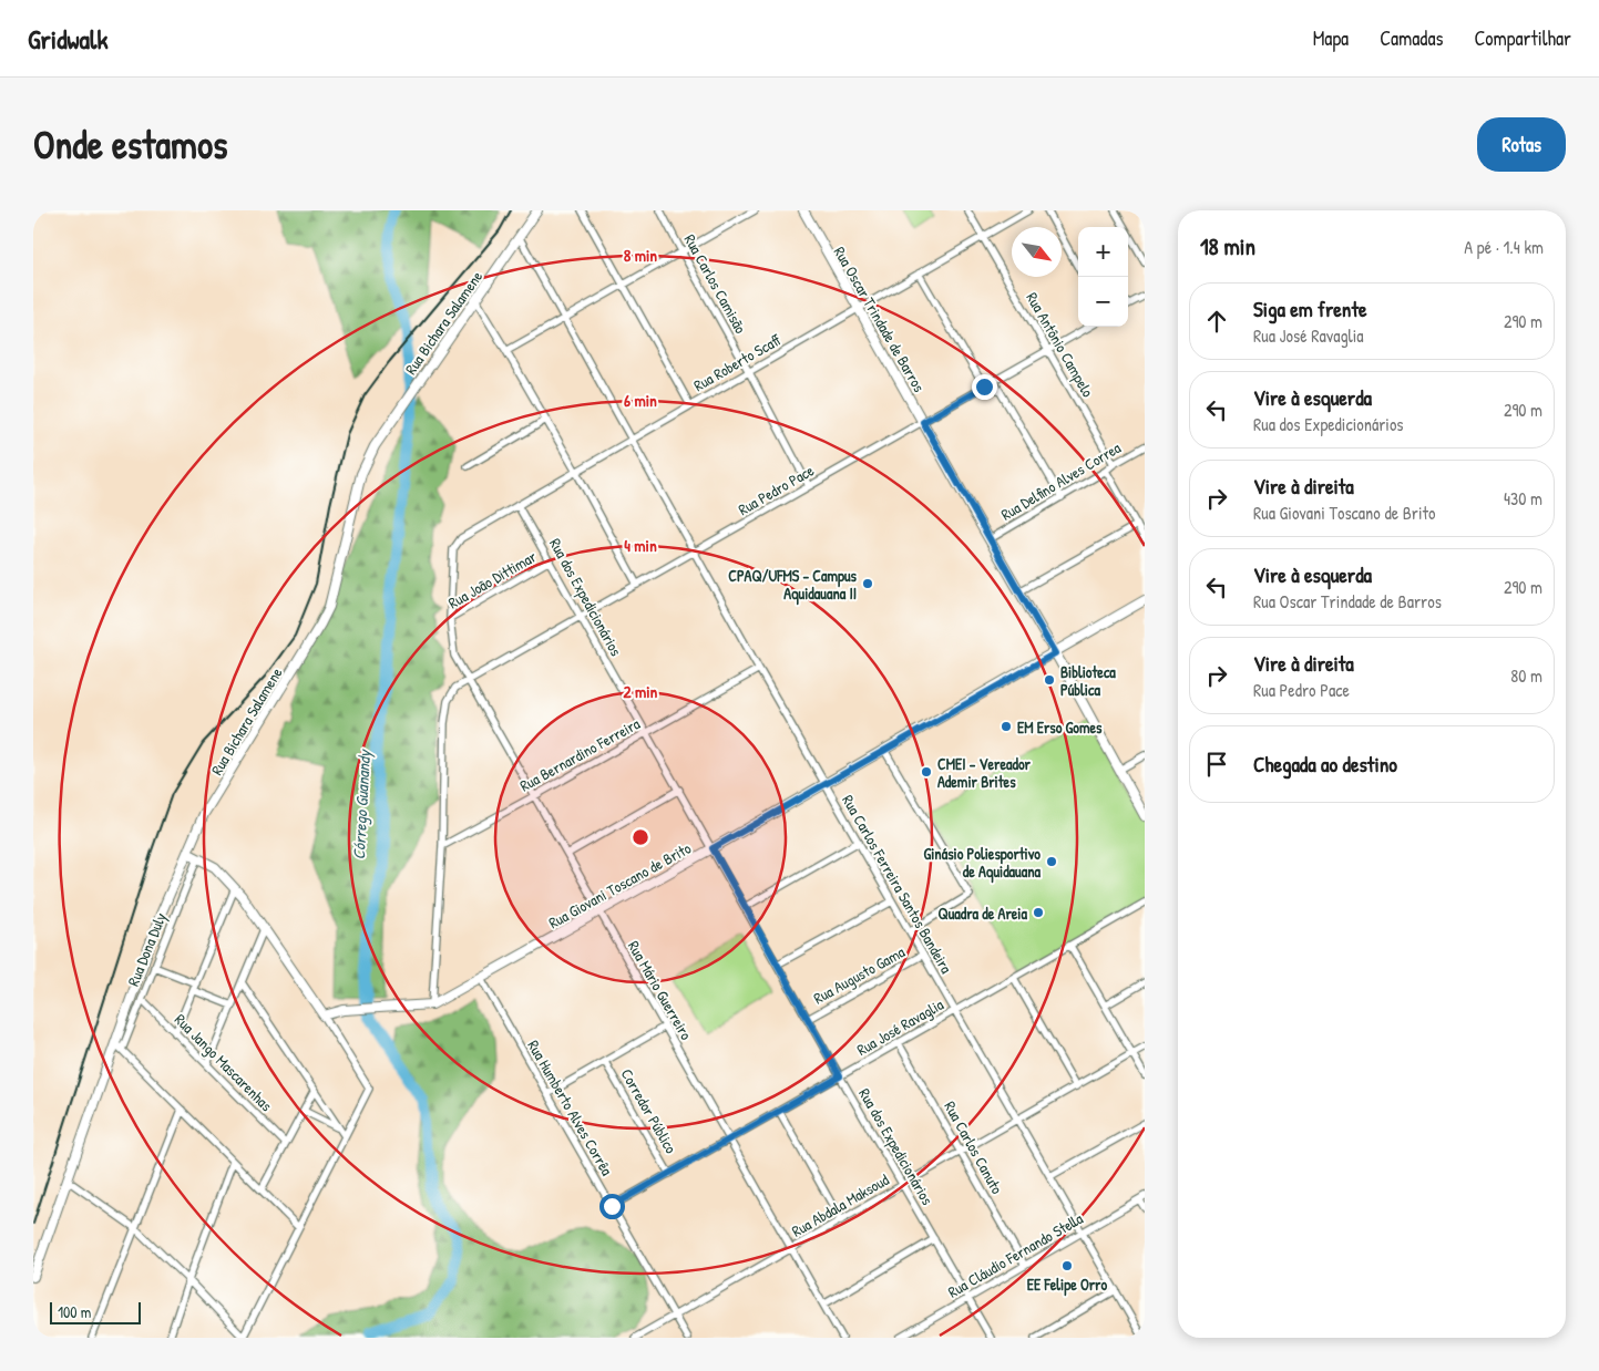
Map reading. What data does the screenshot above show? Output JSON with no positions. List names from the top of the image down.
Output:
{
  "streets": {
    "main road": ["Rua Oscar Trindade de Barros", "Rua Bichara Salamene", "Rua Giovani Toscano de Brito"],
    "street": [
      "Rua Carlos Camisão",
      "Rua Antônio Campelo",
      "Rua Roberto Scaff",
      "Rua Delfino Alves Correa",
      "Rua Pedro Pace",
      "Rua João Dittimar",
      "Rua dos Expedicionários",
      "Rua Bernardino Ferreira",
      "Rua Carlos Ferreira Santos Bandeira",
      "Rua Dona Duly",
      "Rua Augusto Gama",
      "Rua Mário Guerreiro",
      "Rua José Ravaglia",
      "Rua Jango Mascarenhas",
      "Rua Humberto Alves Corrêa",
      "Corredor Público",
      "Rua Carlos Canuto",
      "Rua Abdala Maksoud",
      "Rua Cláudio Fernando Stella"
    ]
  },
  "crossings": [
    ["Rua Carlos Camisão", "Rua Roberto Scaff"],
    ["Rua Carlos Camisão", "Rua Pedro Pace"],
    ["Rua Oscar Trindade de Barros", "Rua Roberto Scaff"],
    ["Rua Oscar Trindade de Barros", "Rua Delfino Alves Correa"],
    ["Rua Oscar Trindade de Barros", "Rua Pedro Pace"],
    ["Rua Oscar Trindade de Barros", "Rua Giovani Toscano de Brito"],
    ["Rua Bichara Salamene", "Rua Carlos Ferreira Santos Bandeira"],
    ["Rua Bichara Salamene", "Rua Dona Duly"],
    ["Rua Antônio Campelo", "Rua Roberto Scaff"],
    ["Rua Antônio Campelo", "Rua Delfino Alves Correa"],
    ["Rua Antônio Campelo", "Rua Pedro Pace"],
    ["Rua Roberto Scaff", "Rua João Dittimar"],
    ["Rua Roberto Scaff", "Rua dos Expedicionários"],
    ["Rua Roberto Scaff", "Rua Carlos Ferreira Santos Bandeira"],
    ["Rua Pedro Pace", "Rua dos Expedicionários"],
    ["Rua Pedro Pace", "Rua Bernardino Ferreira"],
    ["Rua Pedro Pace", "Rua Carlos Ferreira Santos Bandeira"],
    ["Rua Pedro Pace", "Rua Giovani Toscano de Brito"],
    ["Rua Pedro Pace", "Rua Mário Guerreiro"],
    ["Rua João Dittimar", "Rua dos Expedicionários"],
    ["Rua João Dittimar", "Rua Mário Guerreiro"],
    ["Rua dos Expedicionários", "Rua Bernardino Ferreira"],
    ["Rua dos Expedicionários", "Rua Giovani Toscano de Brito"],
    ["Rua dos Expedicionários", "Rua Augusto Gama"],
    ["Rua dos Expedicionários", "Rua José Ravaglia"],
    ["Rua dos Expedicionários", "Rua Abdala Maksoud"],
    ["Rua dos Expedicionários", "Rua Cláudio Fernando Stella"],
    ["Rua Bernardino Ferreira", "Rua Carlos Ferreira Santos Bandeira"],
    ["Rua Bernardino Ferreira", "Rua Mário Guerreiro"],
    ["Rua Carlos Ferreira Santos Bandeira", "Rua Giovani Toscano de Brito"],
    ["Rua Carlos Ferreira Santos Bandeira", "Rua Augusto Gama"],
    ["Rua Carlos Ferreira Santos Bandeira", "Rua José Ravaglia"],
    ["Rua Carlos Ferreira Santos Bandeira", "Rua Abdala Maksoud"],
    ["Rua Carlos Ferreira Santos Bandeira", "Rua Cláudio Fernando Stella"],
    ["Rua Giovani Toscano de Brito", "Rua Mário Guerreiro"],
    ["Rua Giovani Toscano de Brito", "Rua Humberto Alves Corrêa"],
    ["Rua Dona Duly", "Rua Jango Mascarenhas"],
    ["Rua Mário Guerreiro", "Rua José Ravaglia"],
    ["Rua Mário Guerreiro", "Rua Abdala Maksoud"],
    ["Rua José Ravaglia", "Rua Humberto Alves Corrêa"],
    ["Rua José Ravaglia", "Corredor Público"],
    ["Rua José Ravaglia", "Rua Carlos Canuto"],
    ["Rua Humberto Alves Corrêa", "Rua Abdala Maksoud"],
    ["Rua Carlos Canuto", "Rua Abdala Maksoud"],
    ["Rua Carlos Canuto", "Rua Cláudio Fernando Stella"]
  ],
  "water": ["Córrego Guanandy"],
  "places": [
    "CPAQ/UFMS - Campus Aquidauana II",
    "Biblioteca Pública",
    "EM Erso Gomes",
    "CMEI - Vereador Ademir Brites",
    "Ginásio Poliesportivo de Aquidauana",
    "Quadra de Areia",
    "EE Felipe Orro"
  ],
  "scale_bar": "100 m",
  "north": "bottom right",
  "page": {
    "header": "Gridwalk",
    "nav": ["Mapa", "Camadas", "Compartilhar"],
    "buttons": "Rotas",
    "title": "Onde estamos",
    "heading": ["18 min", "A pé · 1.4 km"],
    "map_buttons": ["+", "−"],
    "list": [
      ["Siga em frente", "Rua José Ravaglia", "290 m"],
      ["Vire à esquerda", "Rua dos Expedicionários", "290 m"],
      ["Vire à direita", "Rua Giovani Toscano de Brito", "430 m"],
      ["Vire à esquerda", "Rua Oscar Trindade de Barros", "290 m"],
      ["Vire à direita", "Rua Pedro Pace", "80 m"],
      "Chegada ao destino"
    ],
    "scale": "100 m"
  },
  "rings": [
    "8 min",
    "6 min",
    "4 min",
    "2 min"
  ]
}
